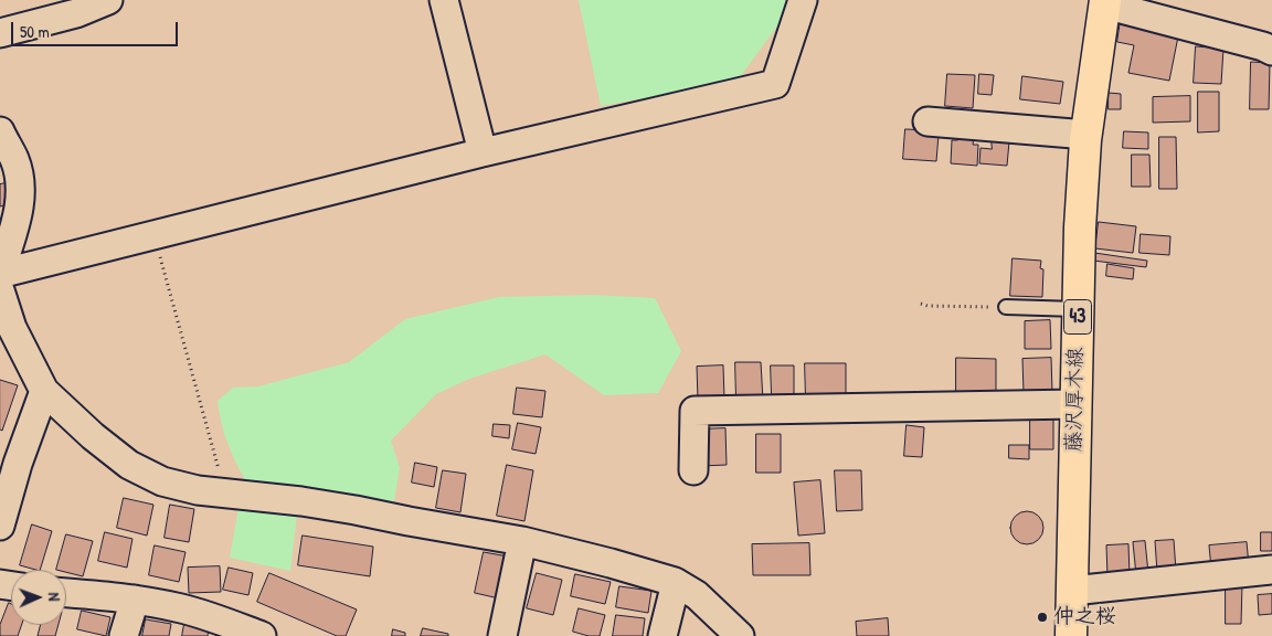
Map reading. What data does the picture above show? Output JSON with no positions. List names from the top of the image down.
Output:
{
  "streets": {
    "main road": ["43", "藤沢厚木線"]
  },
  "places": ["仲之桜"],
  "scale_bar": "50 m",
  "north": "right"
}
